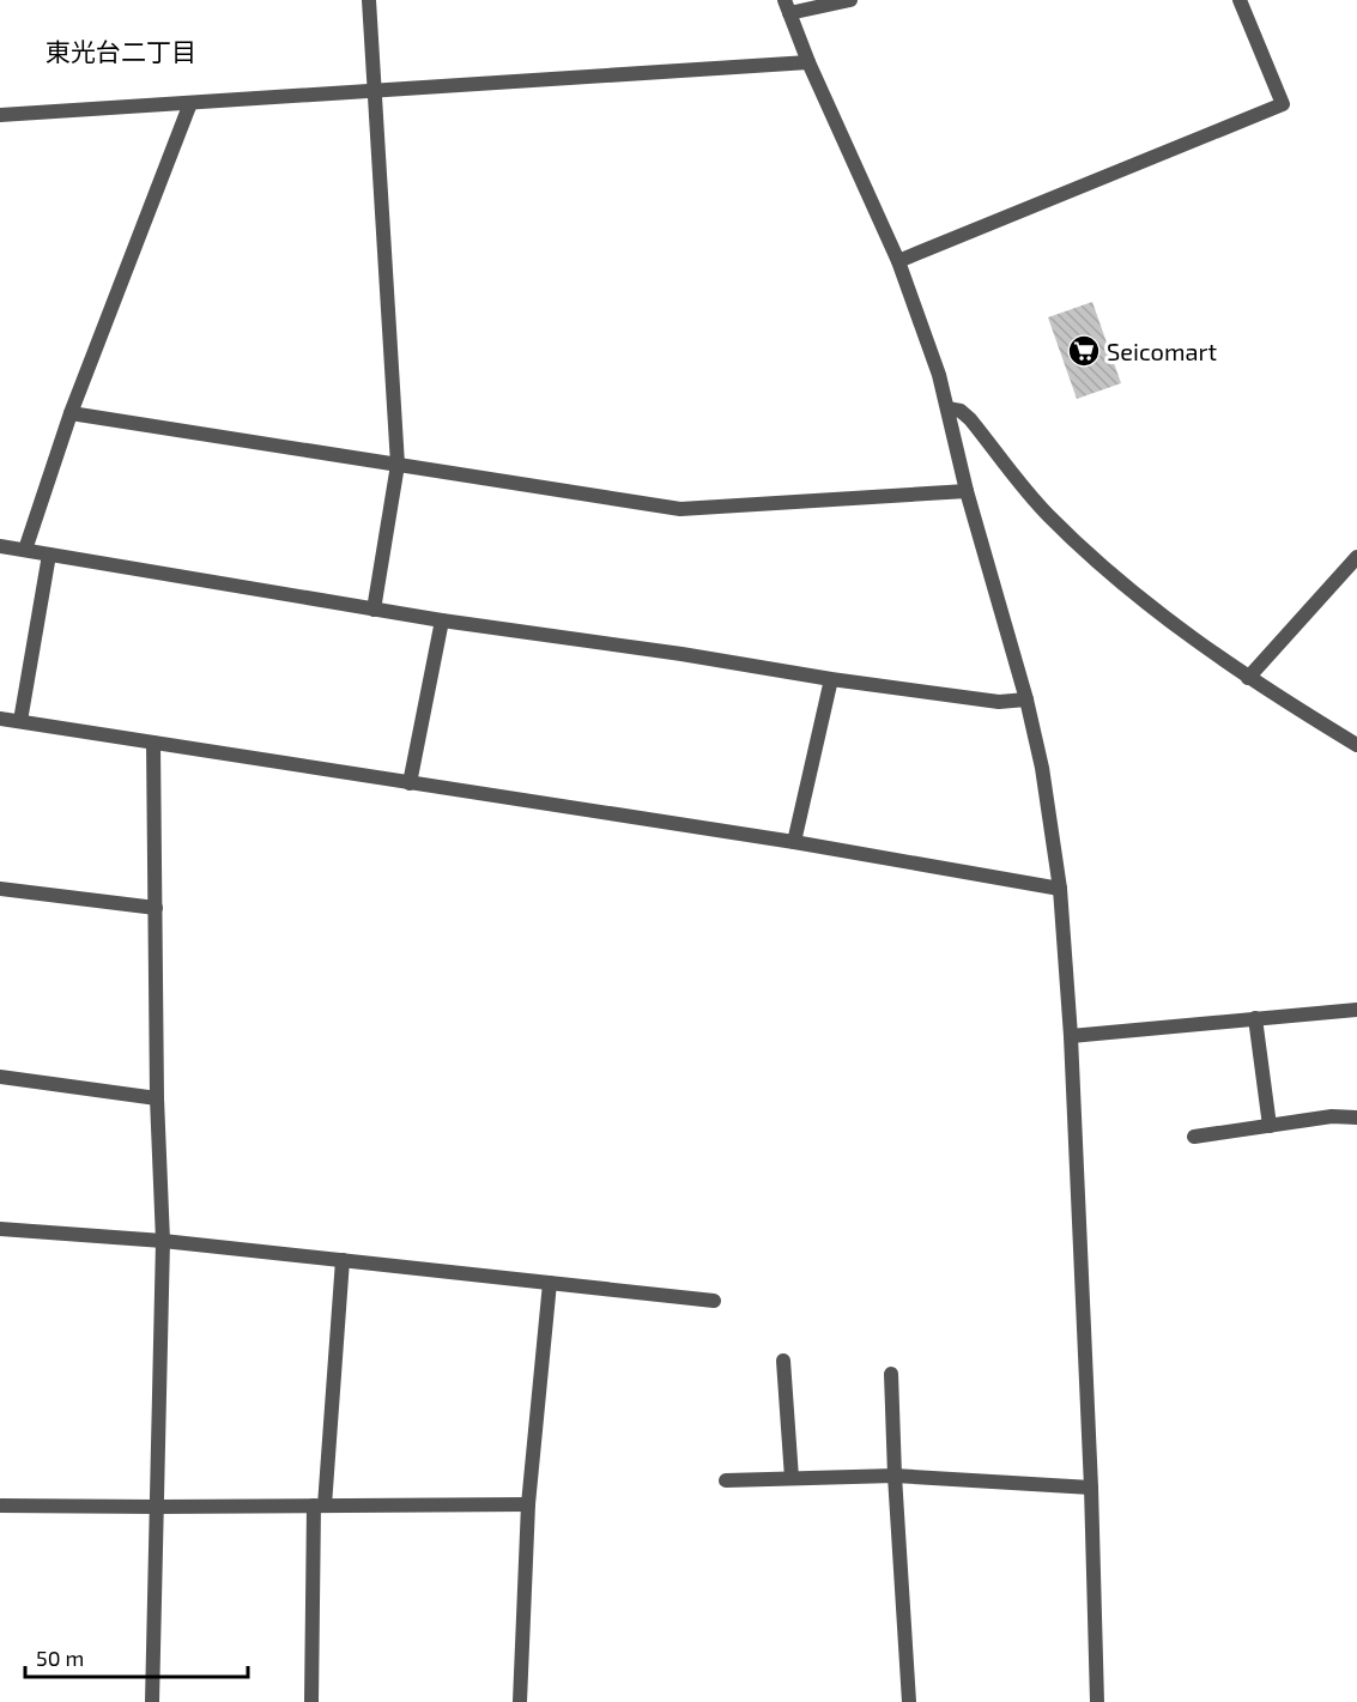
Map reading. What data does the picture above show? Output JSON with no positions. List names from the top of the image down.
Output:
{
  "districts": ["東光台二丁目"],
  "places": {
    "supermarket": ["Seicomart"]
  },
  "scale_bar": "50 m"
}
